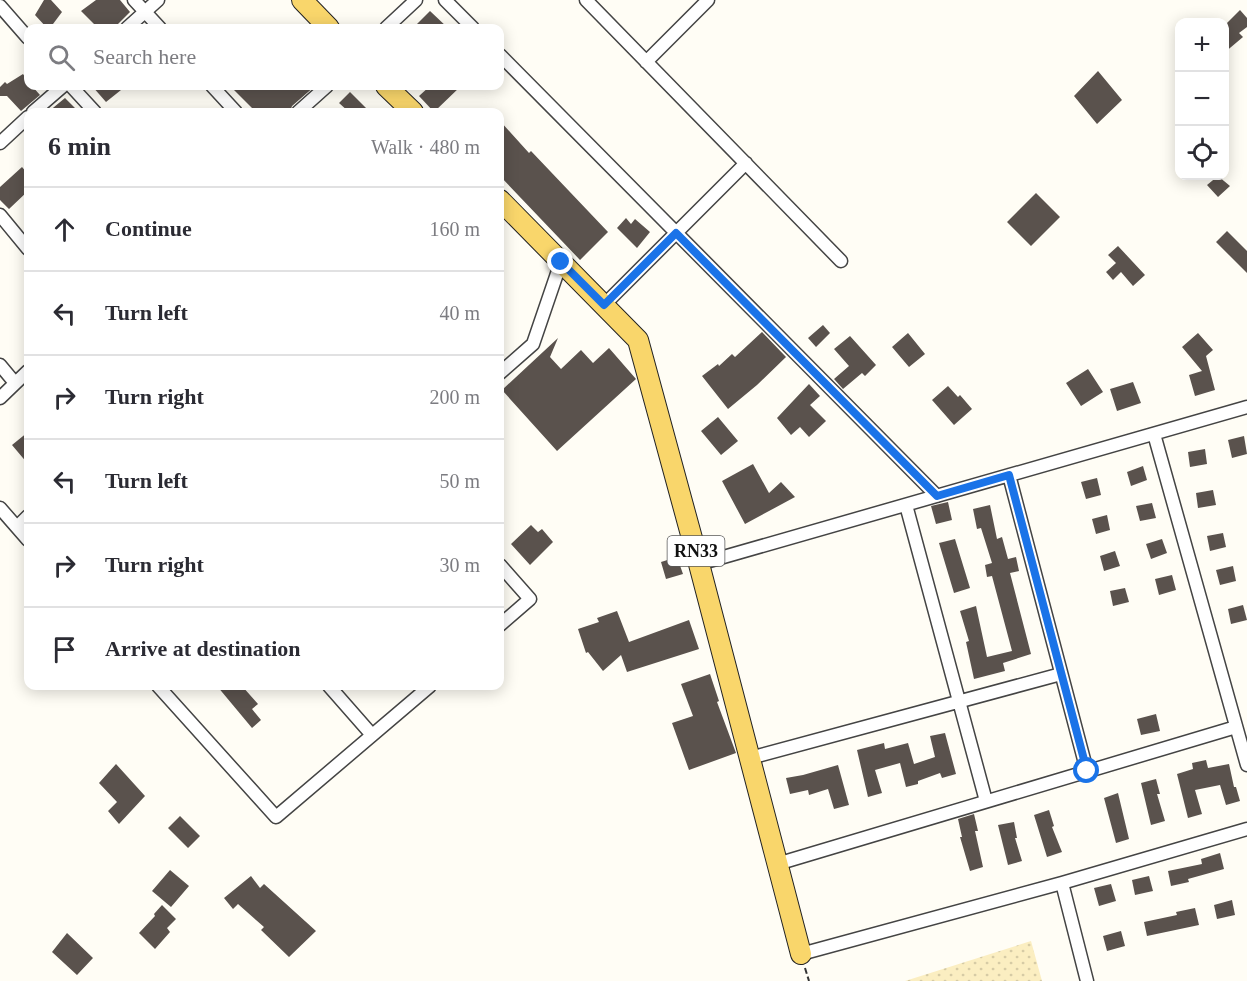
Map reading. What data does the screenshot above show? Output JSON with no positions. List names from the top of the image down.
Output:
{
  "streets": {
    "main road": ["RN33"]
  },
  "page": {
    "map_buttons": ["+", "−"],
    "search": "Search here",
    "heading": ["6 min", "Walk · 480 m"],
    "list": [
      ["Continue", "160 m"],
      ["Turn left", "40 m"],
      ["Turn right", "200 m"],
      ["Turn left", "50 m"],
      ["Turn right", "30 m"],
      "Arrive at destination"
    ]
  }
}
